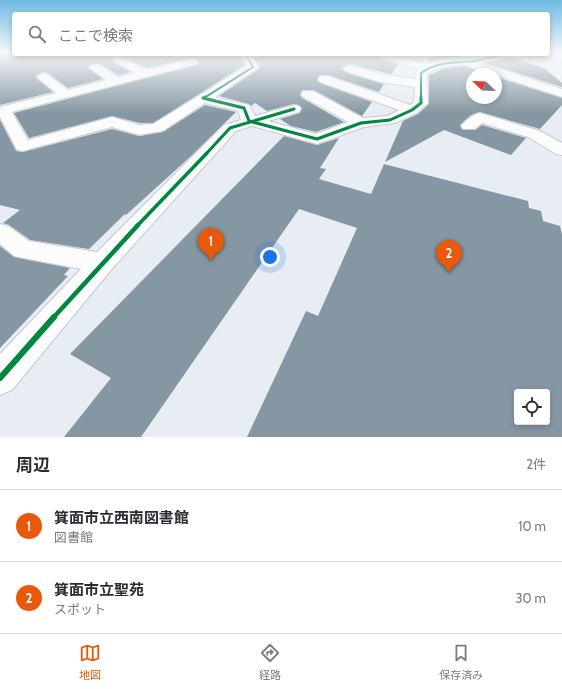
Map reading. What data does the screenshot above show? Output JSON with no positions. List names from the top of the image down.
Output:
{
  "north": "top left",
  "page": {
    "search": "ここで検索",
    "pins": ["1", "2"],
    "heading": ["周辺", "2件"],
    "list": [
      {
        "mark": "1",
        "name": "箕面市立西南図書館",
        "note": "図書館",
        "value": "10 m"
      },
      {
        "mark": "2",
        "name": "箕面市立聖苑",
        "note": "スポット",
        "value": "30 m"
      }
    ],
    "nav": ["地図", "経路", "保存済み"]
  }
}
